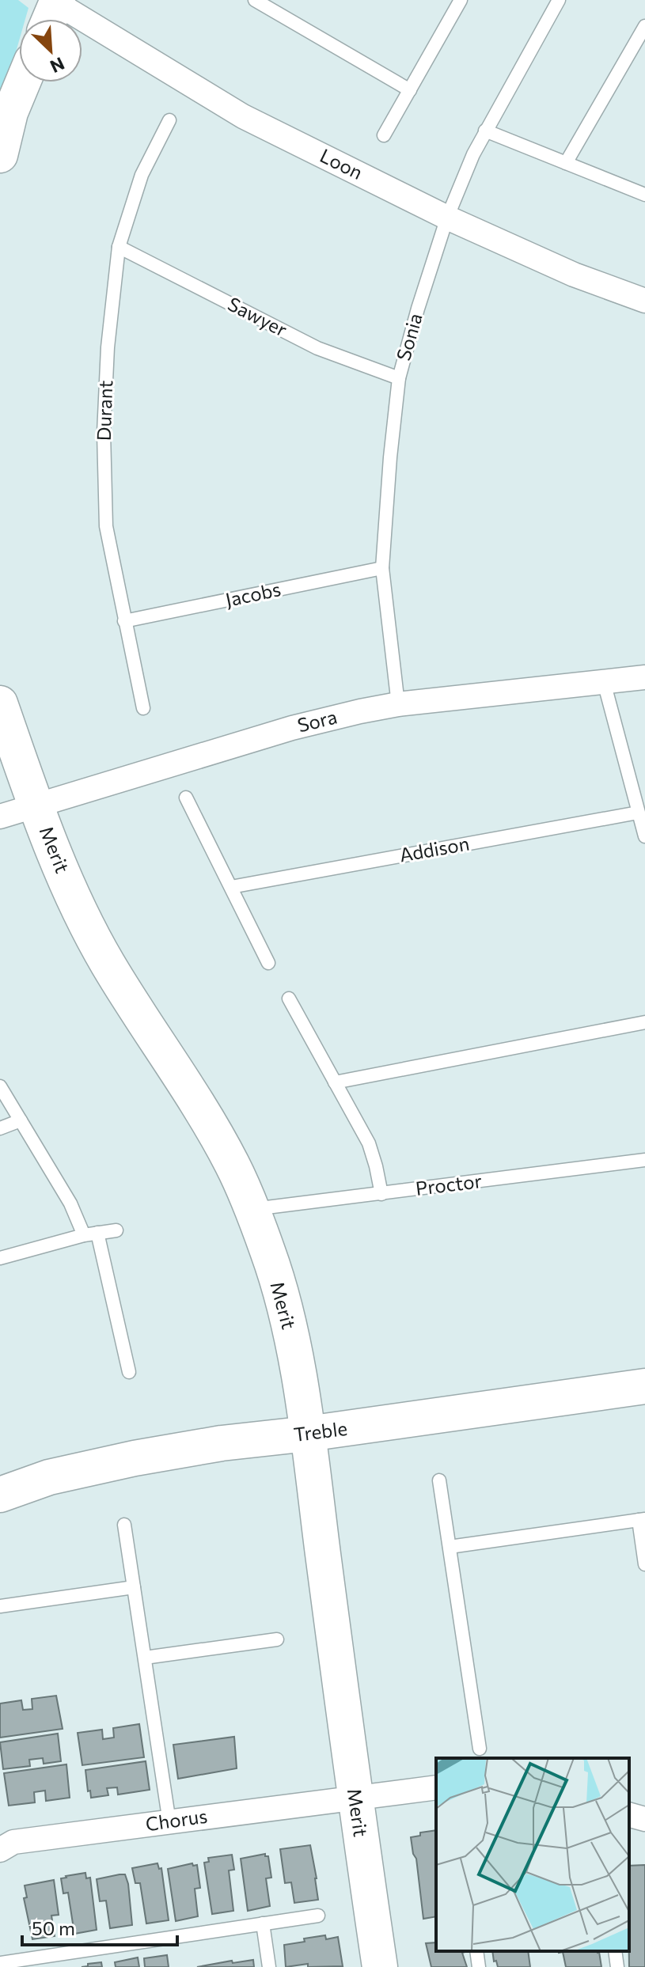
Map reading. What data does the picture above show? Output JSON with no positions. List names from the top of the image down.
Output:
{
  "streets": {
    "street": [
      "Loon",
      "Sora",
      "Merit",
      "Treble",
      "Chorus"
    ],
    "lane": [
      "Sawyer",
      "Sonia",
      "Durant",
      "Jacobs",
      "Addison",
      "Proctor"
    ]
  },
  "crossings": [
    ["Loon", "Sonia"],
    ["Sawyer", "Sonia"],
    ["Sawyer", "Durant"],
    ["Sonia", "Jacobs"],
    ["Sonia", "Sora"],
    ["Durant", "Jacobs"],
    ["Sora", "Merit"],
    ["Merit", "Proctor"],
    ["Merit", "Treble"],
    ["Merit", "Chorus"]
  ],
  "scale_bar": "50 m",
  "north": "bottom right"
}
